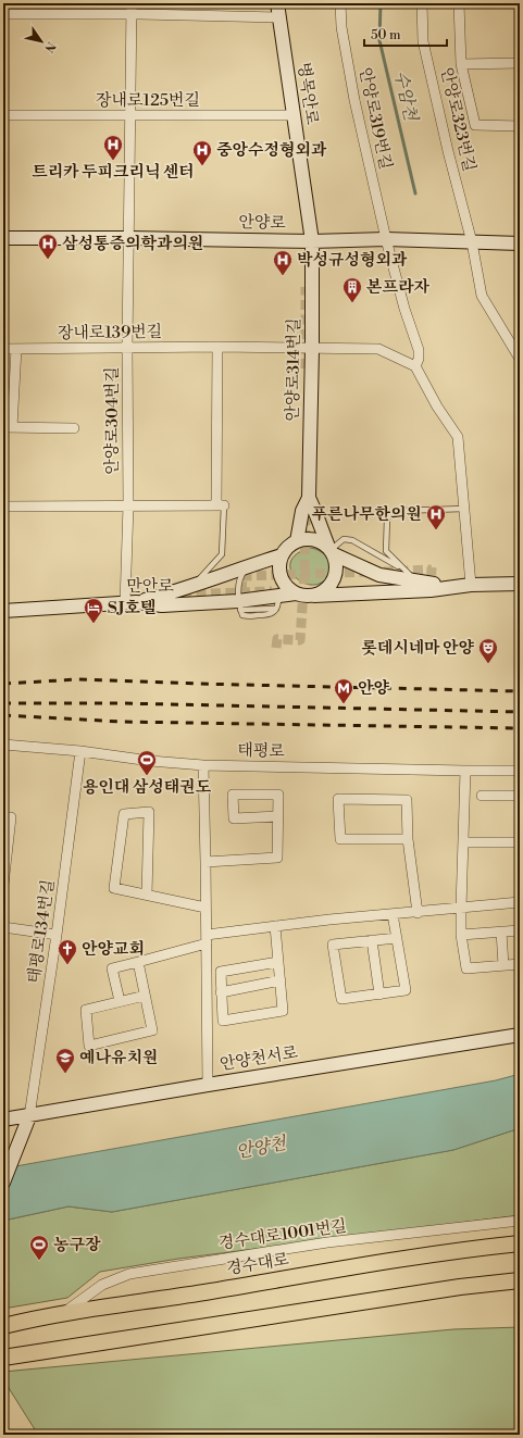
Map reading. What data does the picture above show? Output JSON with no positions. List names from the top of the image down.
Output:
{
  "streets": {
    "main road": ["경수대로"],
    "street": [
      "병목안로",
      "장내로125번길",
      "안양로319번길",
      "안양로323번길",
      "안양로",
      "장내로139번길",
      "안양로314번길",
      "안양로304번길",
      "만안로",
      "태평로",
      "태평로134번길",
      "안양천서로",
      "경수대로1001번길"
    ]
  },
  "crossings": [
    ["병목안로", "장내로125번길"],
    ["병목안로", "안양로"],
    ["병목안로", "안양로314번길"],
    ["장내로125번길", "안양로304번길"],
    ["안양로319번길", "안양로"],
    ["안양로319번길", "장내로139번길"],
    ["안양로323번길", "안양로"],
    ["안양로", "안양로314번길"],
    ["안양로", "안양로304번길"],
    ["장내로139번길", "안양로314번길"],
    ["장내로139번길", "안양로304번길"],
    ["안양로304번길", "만안로"],
    ["태평로", "태평로134번길"],
    ["태평로134번길", "안양천서로"],
    ["경수대로1001번길", "경수대로"]
  ],
  "water": ["수암천", "안양천"],
  "places": {
    "hospital": [
      "트리카 두피크리닉 센터",
      "중앙수정형외과",
      "삼성통증의학과의원",
      "박성규성형외과",
      "푸른나무한의원"
    ],
    "building": ["본프라자"],
    "hotel": ["SJ호텔"],
    "theatre": ["롯데시네마 안양"],
    "metro station": ["안양"],
    "sports": ["용인대 삼성태권도", "농구장"],
    "church": ["안양교회"],
    "school or university": ["예나유치원"]
  },
  "scale_bar": "50 m",
  "north": "bottom right"
}
